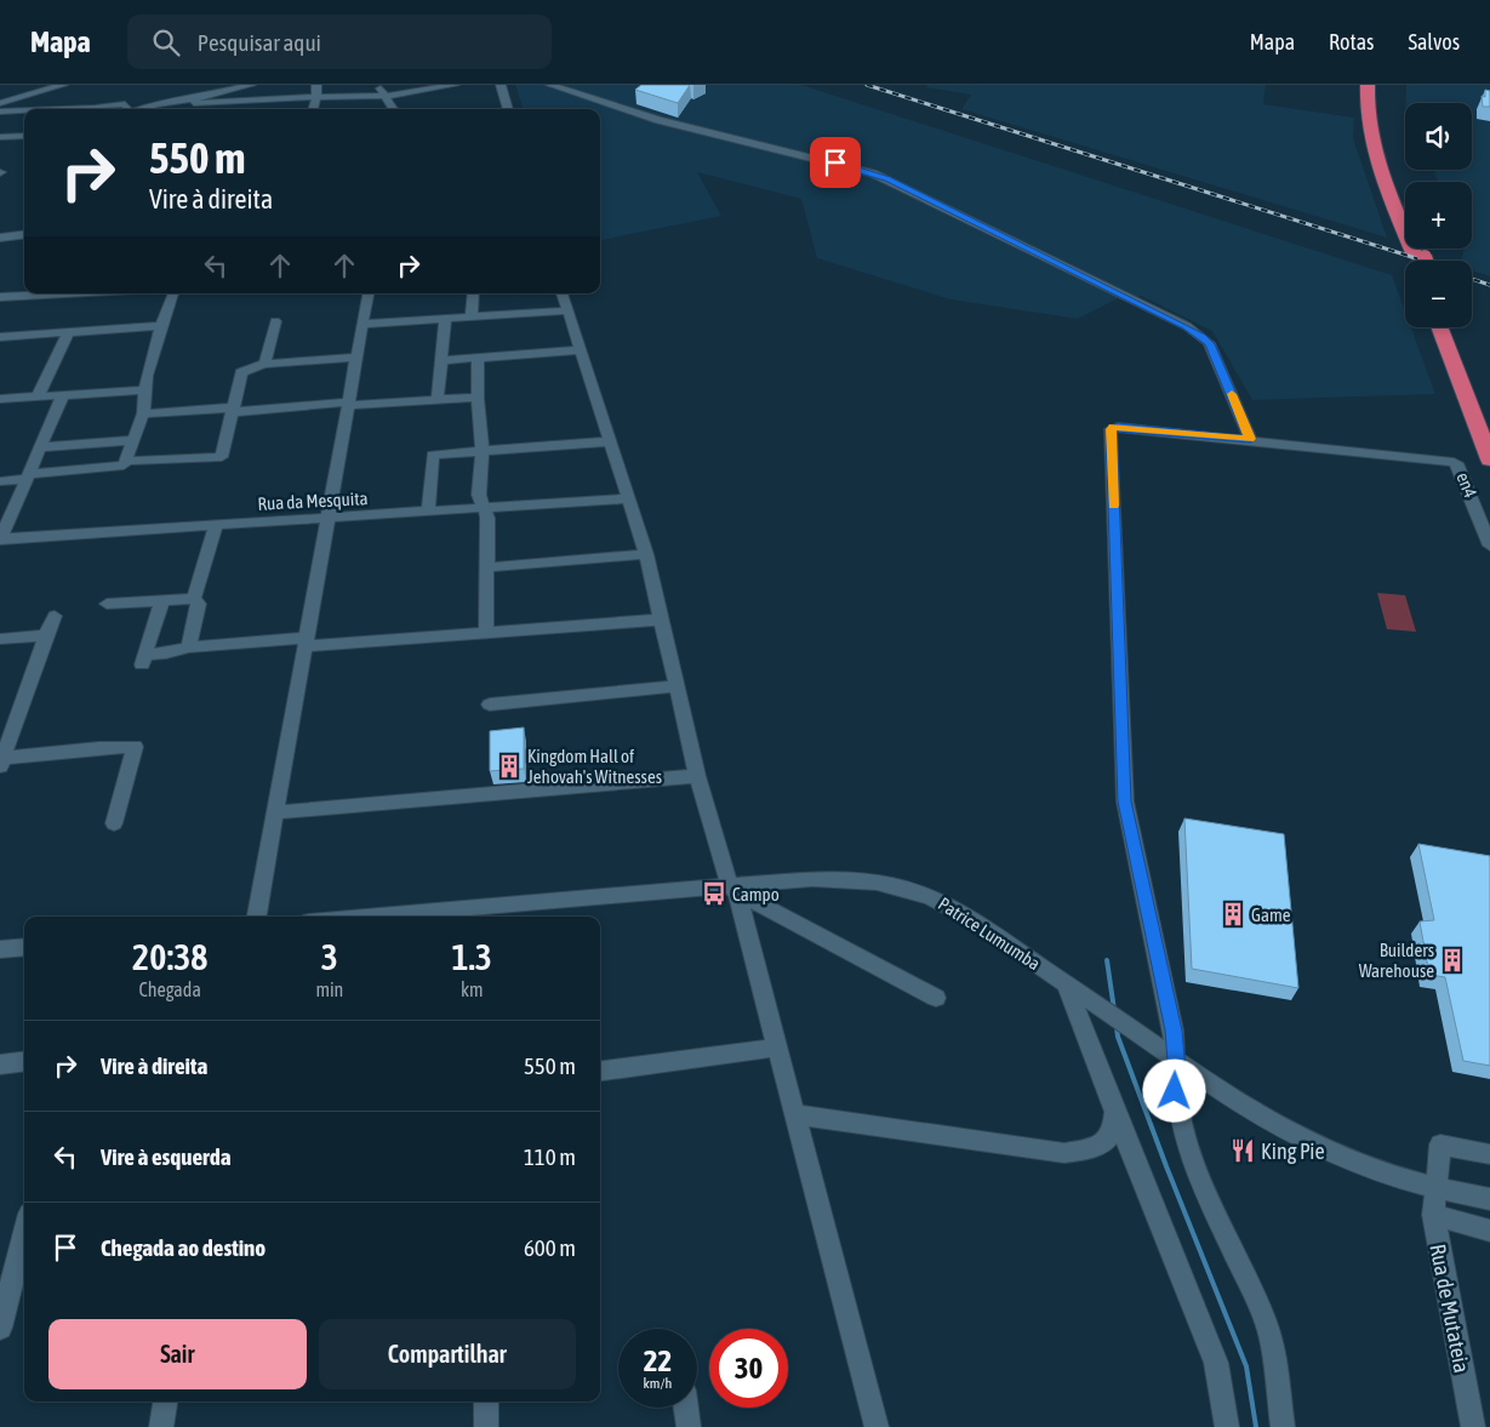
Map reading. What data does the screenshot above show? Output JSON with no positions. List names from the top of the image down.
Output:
{
  "streets": {
    "street": [
      "en4",
      "Rua da Mesquita",
      "Patrice Lumumba",
      "Rua de Mutateia"
    ]
  },
  "places": {
    "building": ["Kingdom Hall of Jehovah's Witnesses", "Game", "Builders Warehouse"],
    "bus stop": ["Campo"],
    "restaurant": ["King Pie"]
  },
  "page": {
    "header": "Mapa",
    "search": "Pesquisar aqui",
    "nav": ["Mapa", "Rotas", "Salvos"],
    "map_buttons": ["+", "−"],
    "turn": ["550 m", "Vire à direita"],
    "eta": [
      "20:38",
      "Chegada",
      "3",
      "min",
      "1.3",
      "km"
    ],
    "list": [
      {
        "name": "Vire à direita",
        "value": "550 m"
      },
      {
        "name": "Vire à esquerda",
        "value": "110 m"
      },
      {
        "name": "Chegada ao destino",
        "value": "600 m"
      }
    ],
    "buttons": ["Sair", "Compartilhar"],
    "speed": "22 km/h",
    "limit": "30"
  }
}
